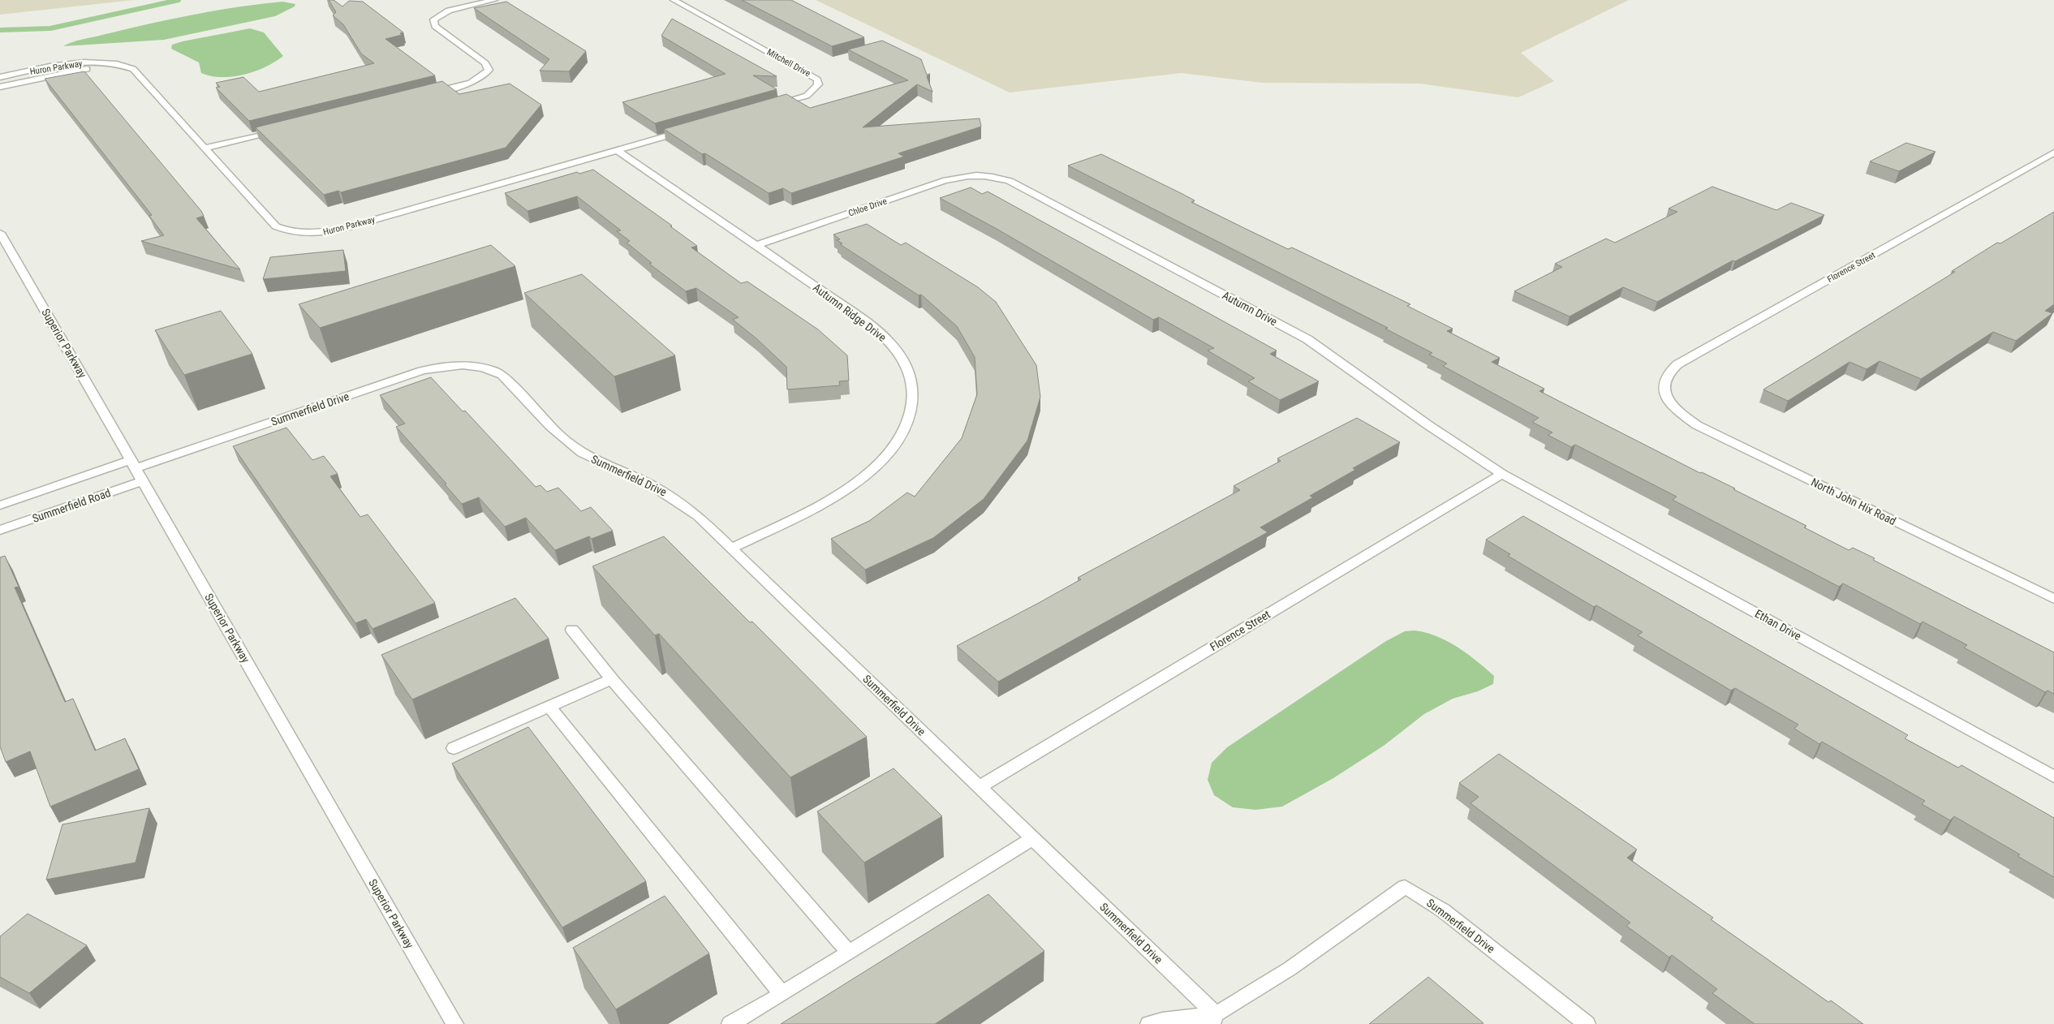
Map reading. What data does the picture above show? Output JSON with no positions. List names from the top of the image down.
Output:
{
  "streets": {
    "street": [
      "Mitchell Drive",
      "Huron Parkway",
      "Chloe Drive",
      "Florence Street",
      "Autumn Drive",
      "Autumn Ridge Drive",
      "Superior Parkway",
      "Summerfield Drive",
      "North John Hix Road",
      "Summerfield Road",
      "Ethan Drive"
    ]
  },
  "crossings": [
    ["Huron Parkway", "Autumn Ridge Drive"],
    ["Chloe Drive", "Autumn Drive"],
    ["Chloe Drive", "Autumn Ridge Drive"],
    ["Florence Street", "Autumn Drive"],
    ["Florence Street", "Summerfield Drive"],
    ["Florence Street", "North John Hix Road"],
    ["Florence Street", "Ethan Drive"],
    ["Autumn Drive", "Ethan Drive"],
    ["Autumn Ridge Drive", "Summerfield Drive"],
    ["Superior Parkway", "Summerfield Drive"],
    ["Superior Parkway", "Summerfield Road"],
    ["Summerfield Drive", "Summerfield Road"]
  ]
}
